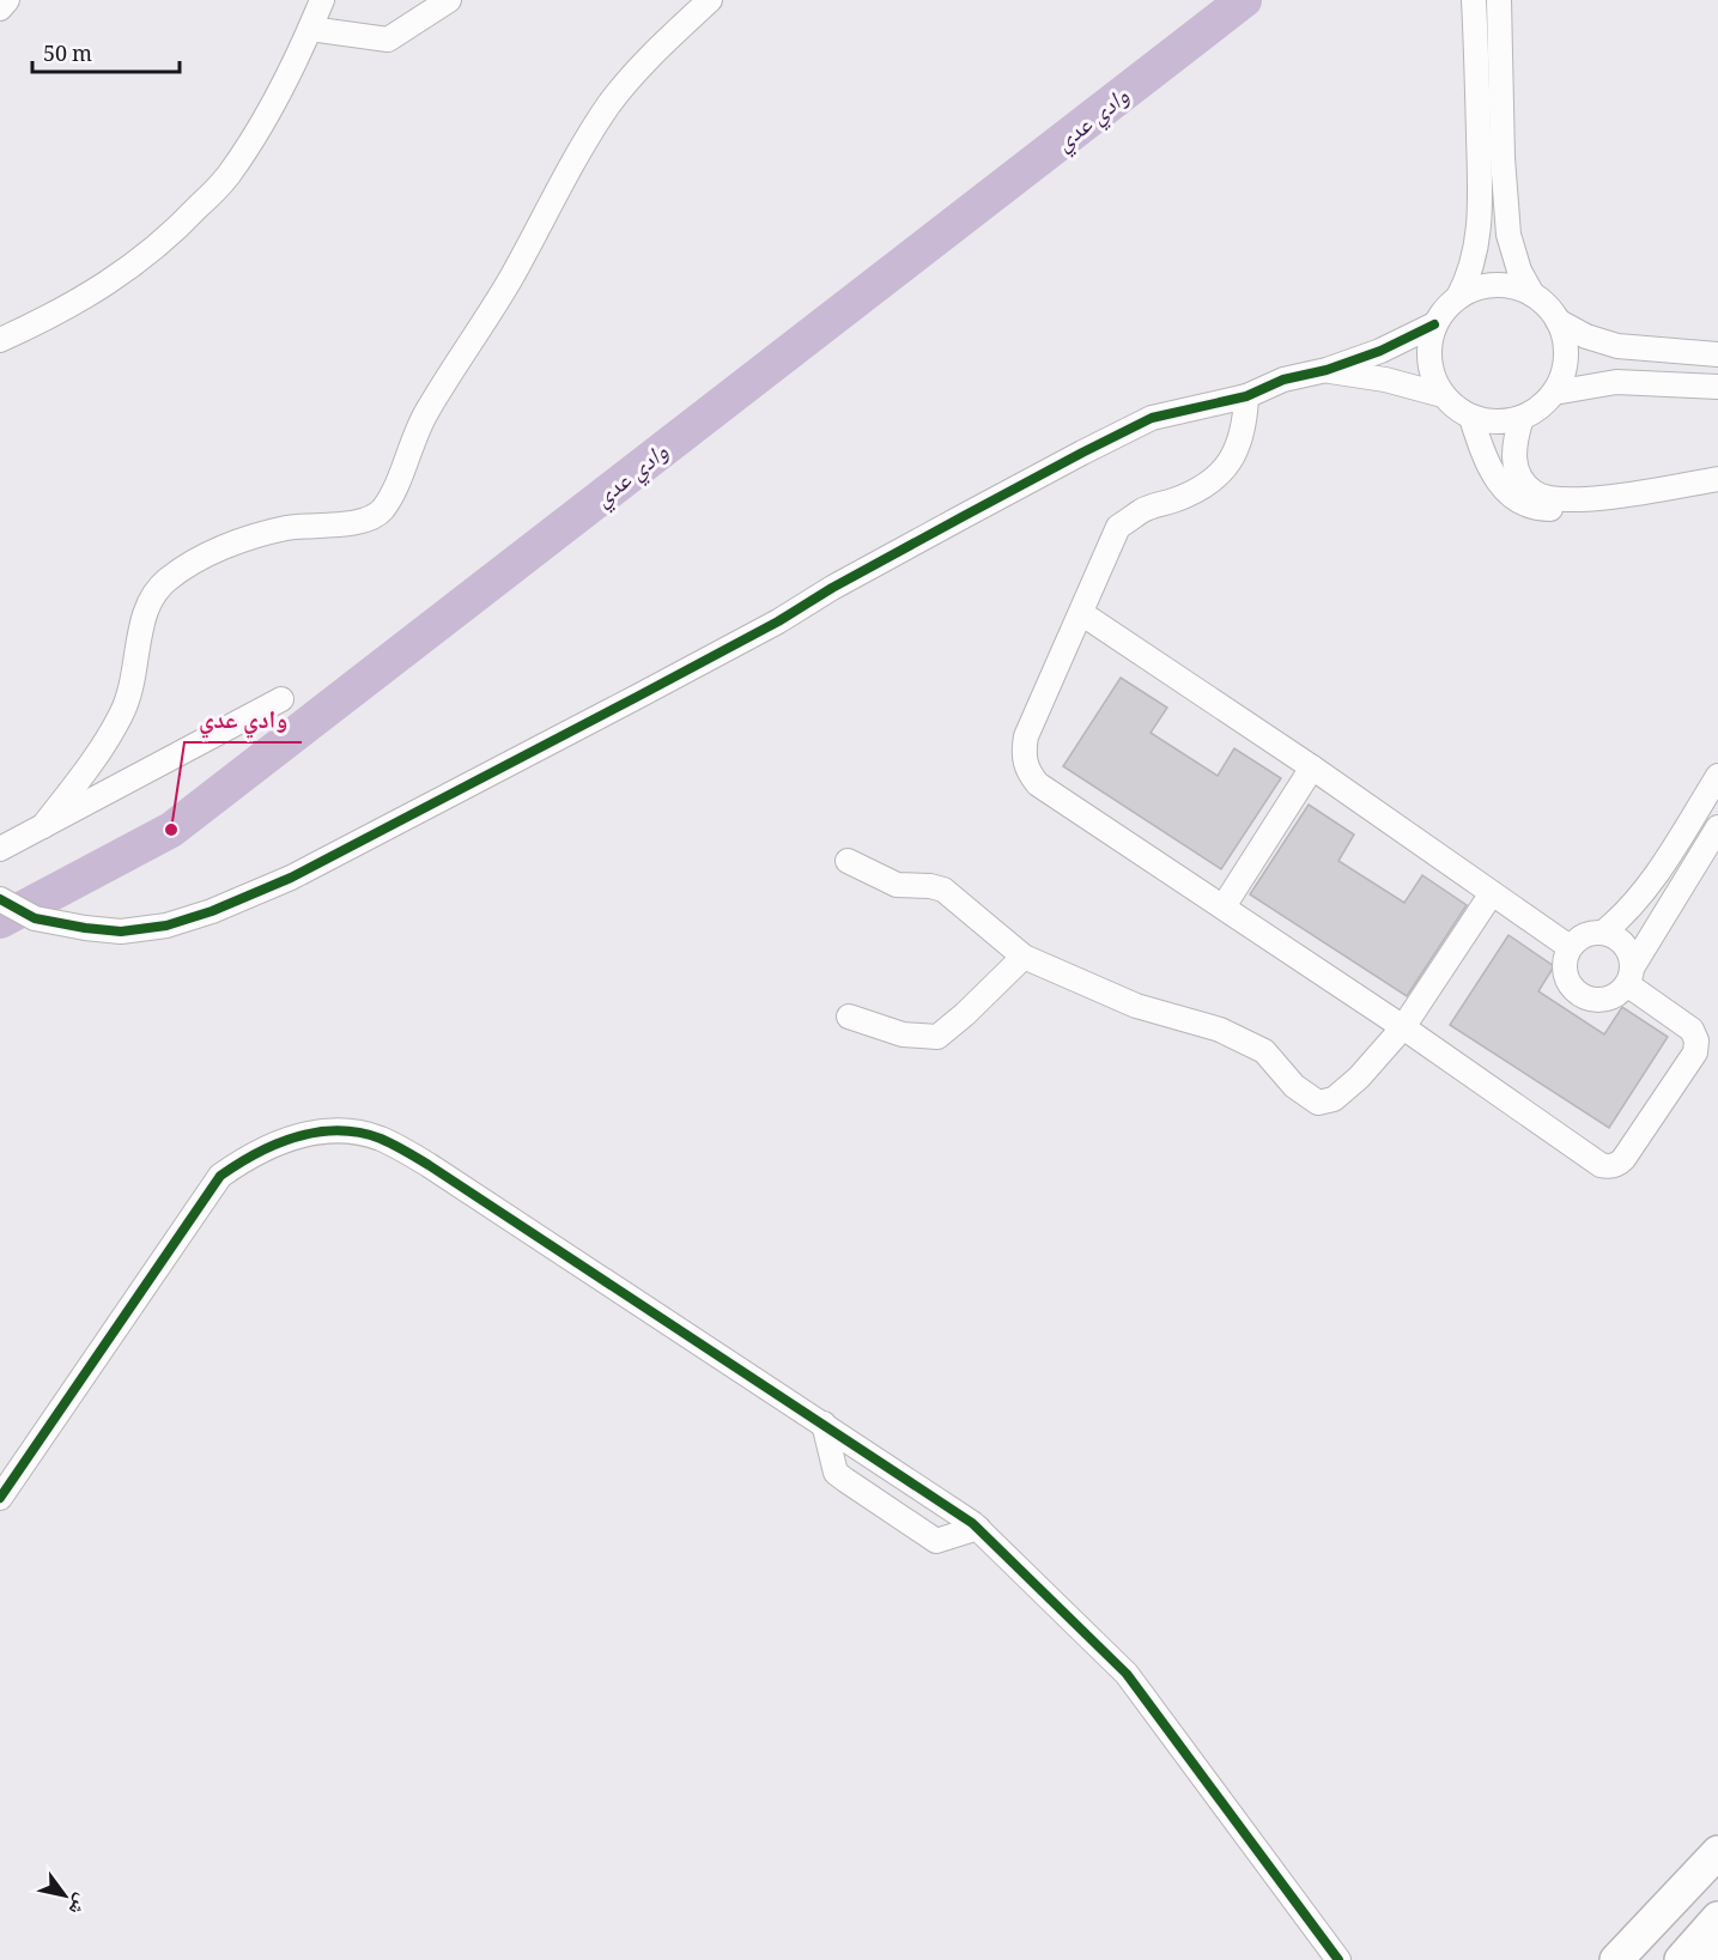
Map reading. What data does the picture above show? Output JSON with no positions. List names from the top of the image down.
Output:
{
  "water": ["وادي عدي"],
  "places": ["وادي عدي"],
  "scale_bar": "50 m",
  "north": "bottom right"
}
